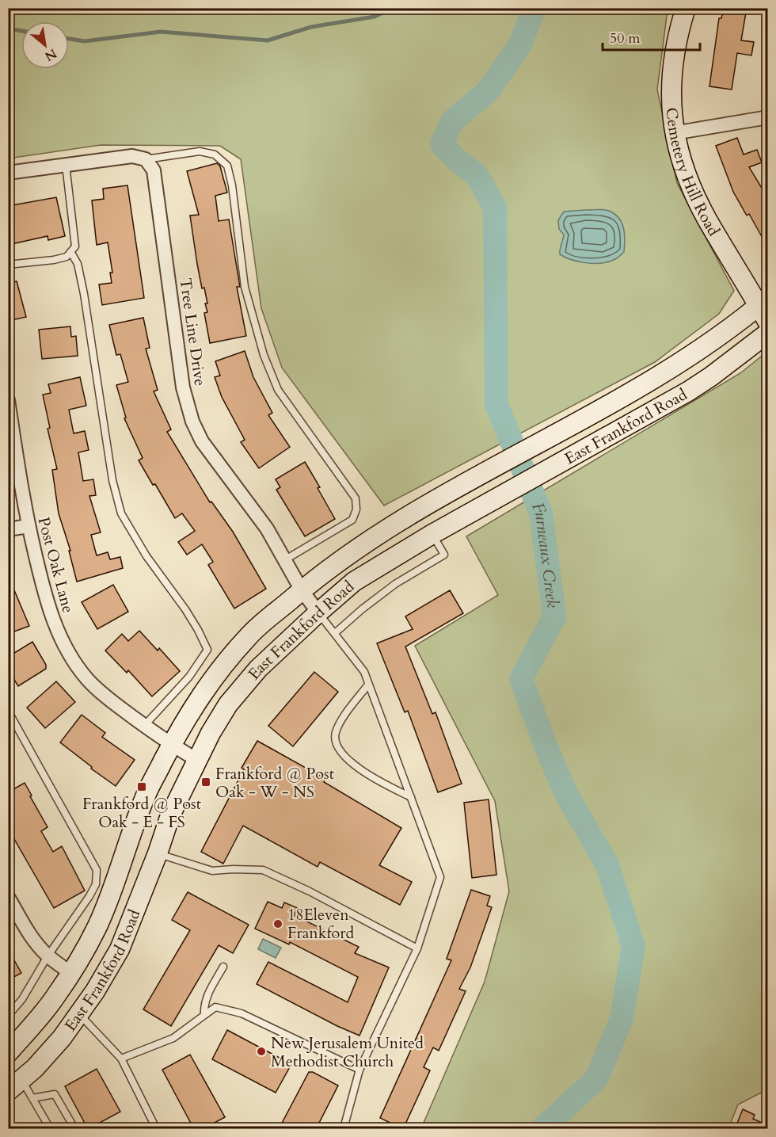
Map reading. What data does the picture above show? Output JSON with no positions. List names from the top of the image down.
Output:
{
  "streets": {
    "main road": ["Cemetery Hill Road", "East Frankford Road"],
    "street": ["Tree Line Drive", "Post Oak Lane"]
  },
  "crossings": [
    ["Cemetery Hill Road", "East Frankford Road"],
    ["Tree Line Drive", "East Frankford Road"],
    ["East Frankford Road", "Post Oak Lane"]
  ],
  "water": ["Furneaux Creek"],
  "places": {
    "transit": ["Frankford @ Post Oak - W - NS", "Frankford @ Post Oak - E - FS"],
    "other": ["18Eleven Frankford", "New Jerusalem United Methodist Church"]
  },
  "scale_bar": "50 m",
  "north": "bottom right"
}
